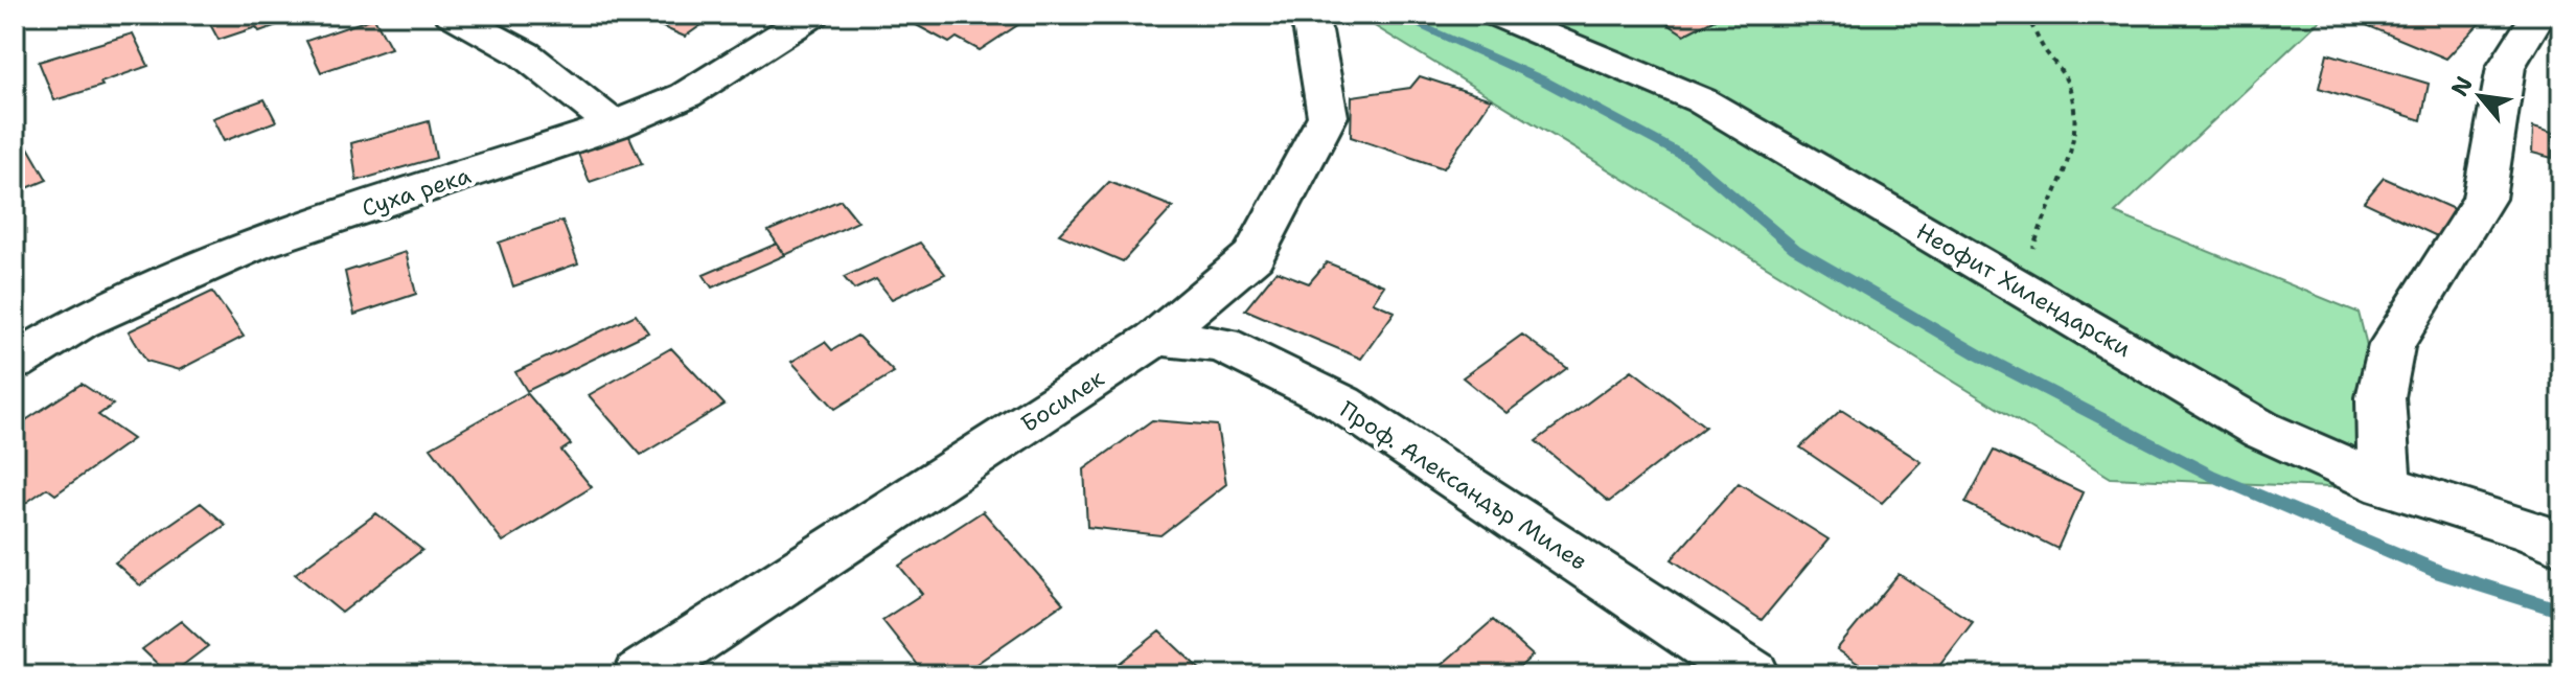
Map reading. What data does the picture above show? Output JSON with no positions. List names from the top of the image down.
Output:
{
  "streets": {
    "street": [
      "Суха река",
      "Неофит Хилендарски",
      "Босилек",
      "Проф. Александър Милев"
    ]
  },
  "crossings": [
    ["Босилек", "Проф. Александър Милев"]
  ],
  "north": "top left"
}
